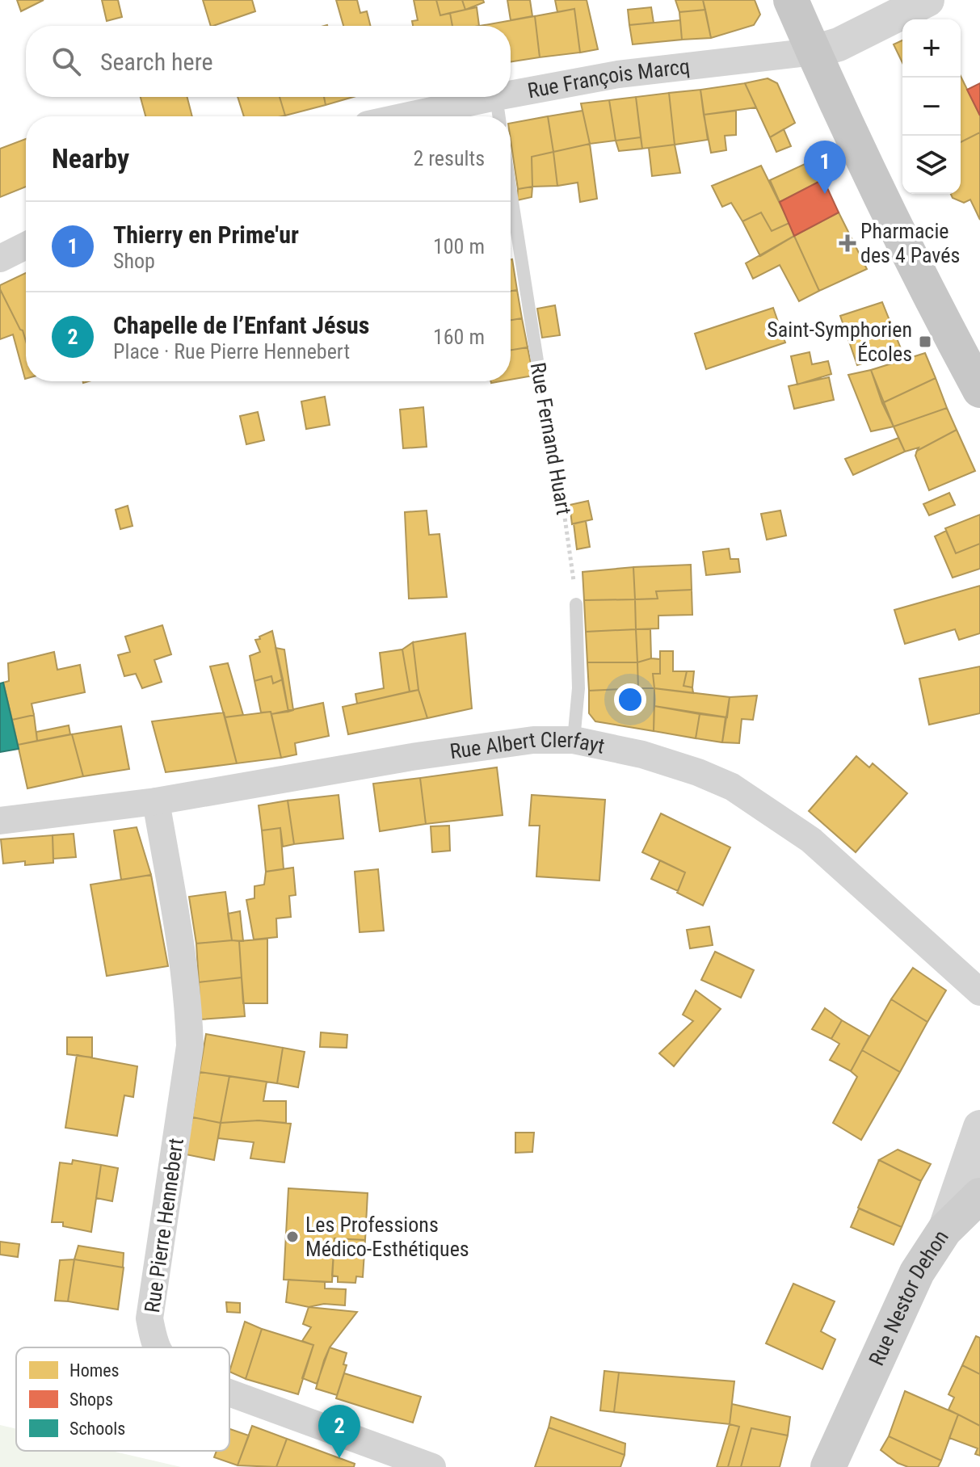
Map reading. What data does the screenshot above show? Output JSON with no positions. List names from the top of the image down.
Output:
{
  "streets": {
    "main road": ["Rue Nestor Dehon"],
    "street": ["Rue François Marcq", "Rue Albert Clerfayt", "Rue Pierre Hennebert"],
    "lane": ["Rue Fernand Huart"]
  },
  "crossings": [
    ["Rue Albert Clerfayt", "Rue Pierre Hennebert"]
  ],
  "places": {
    "health": ["Pharmacie des 4 Pavés"],
    "transit": ["Saint-Symphorien Écoles"],
    "other": ["Les Professions Médico-Esthétiques"]
  },
  "legend": ["Homes", "Shops", "Schools"],
  "page": {
    "map_buttons": ["+", "−"],
    "search": "Search here",
    "heading": ["Nearby", "2 results"],
    "pins": ["1", "2"],
    "list": [
      {
        "mark": "1",
        "name": "Thierry en Prime'ur",
        "note": "Shop",
        "value": "100 m"
      },
      {
        "mark": "2",
        "name": "Chapelle de l’Enfant Jésus",
        "note": "Place · Rue Pierre Hennebert",
        "value": "160 m"
      }
    ]
  }
}
